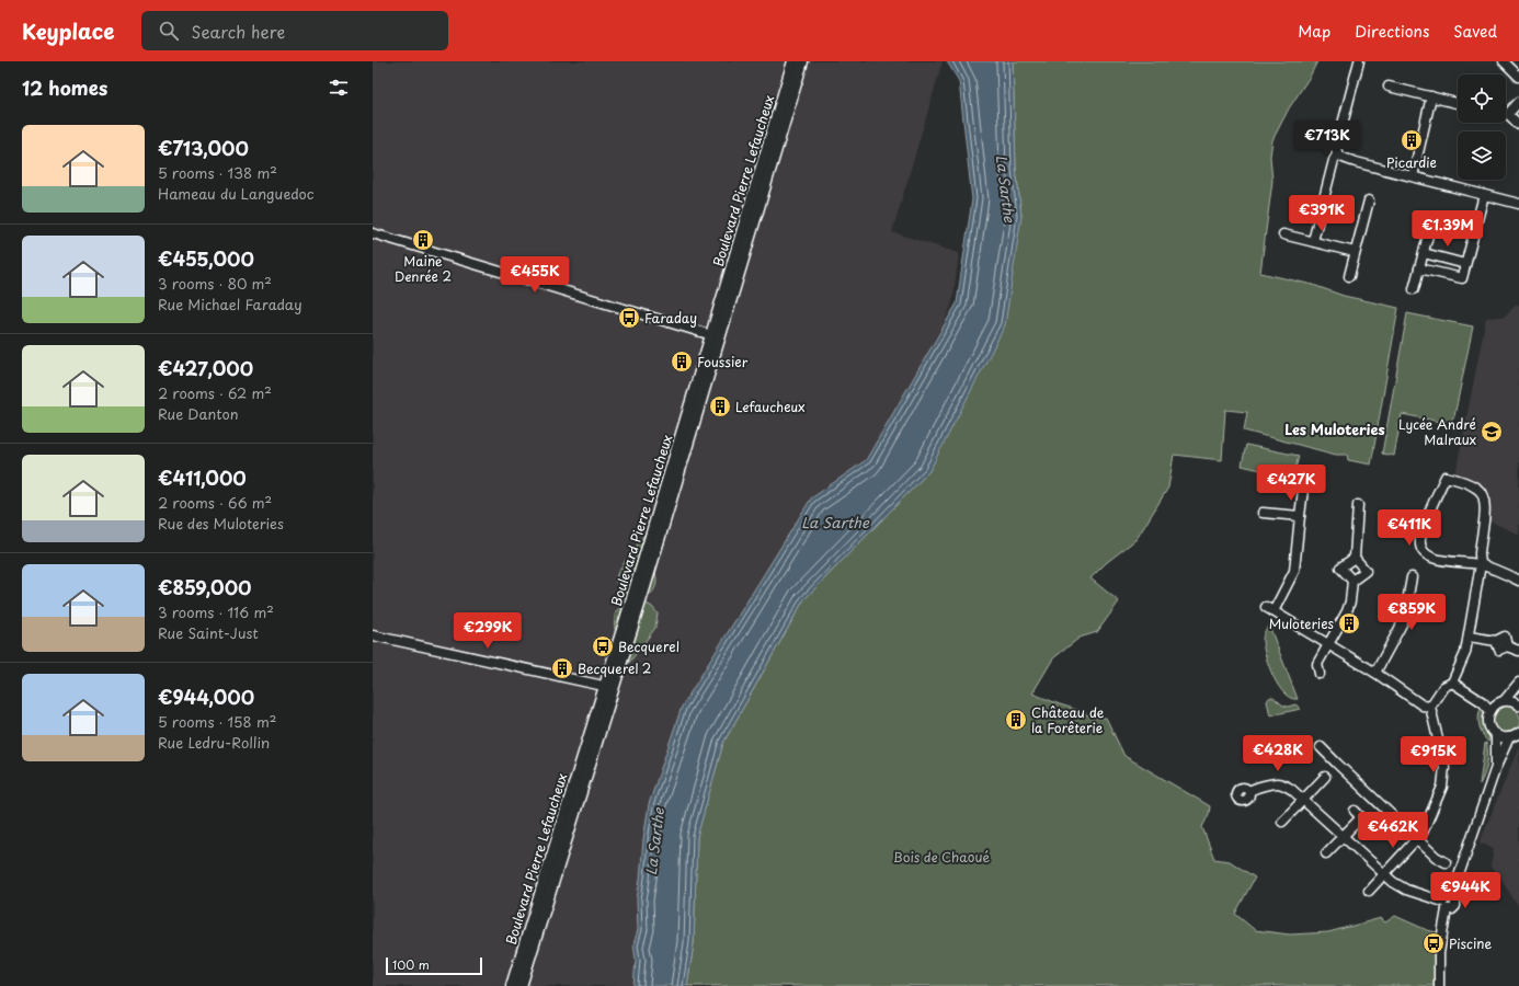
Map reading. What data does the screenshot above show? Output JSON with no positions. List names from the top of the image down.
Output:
{
  "streets": {
    "main road": ["Boulevard Pierre Lefaucheux"]
  },
  "districts": ["Les Muloteries"],
  "water": ["La Sarthe"],
  "parks": ["Bois de Chaoué"],
  "places": {
    "building": [
      "Picardie",
      "Maine Denrée 2",
      "Foussier",
      "Lefaucheux",
      "Muloteries",
      "Becquerel 2",
      "Château de la Forêterie"
    ],
    "bus stop": ["Faraday", "Becquerel", "Piscine"],
    "school or university": ["Lycée André Malraux"]
  },
  "scale_bar": "100 m",
  "page": {
    "header": "Keyplace",
    "search": "Search here",
    "nav": ["Map", "Directions", "Saved"],
    "heading": "12 homes",
    "list": [
      {
        "name": "€713,000",
        "note": "5 rooms · 138 m² · Hameau du Languedoc"
      },
      {
        "name": "€455,000",
        "note": "3 rooms · 80 m² · Rue Michael Faraday"
      },
      {
        "name": "€427,000",
        "note": "2 rooms · 62 m² · Rue Danton"
      },
      {
        "name": "€411,000",
        "note": "2 rooms · 66 m² · Rue des Muloteries"
      },
      {
        "name": "€859,000",
        "note": "3 rooms · 116 m² · Rue Saint-Just"
      },
      {
        "name": "€944,000",
        "note": "5 rooms · 158 m² · Rue Ledru-Rollin"
      }
    ],
    "price": [
      "€713K",
      "€391K",
      "€1.39M",
      "€455K",
      "€427K",
      "€411K",
      "€859K",
      "€299K",
      "€428K",
      "€915K",
      "€462K",
      "€944K"
    ],
    "scale": "100 m"
  }
}
